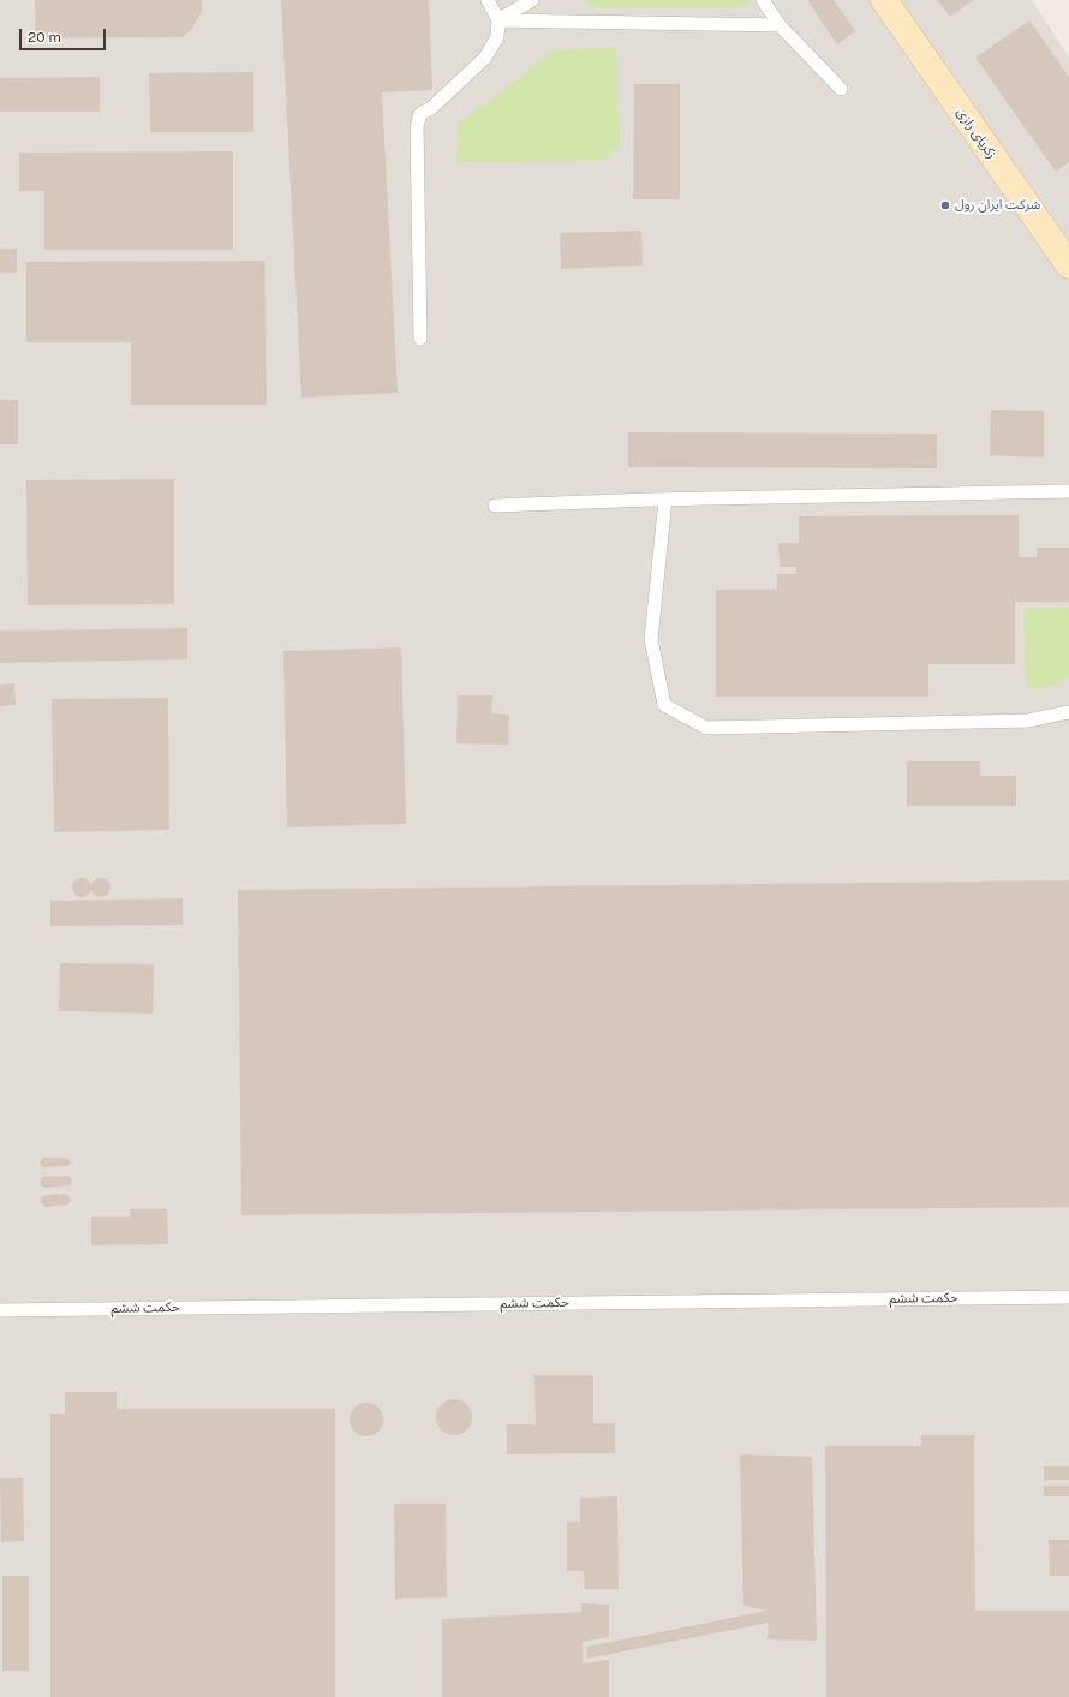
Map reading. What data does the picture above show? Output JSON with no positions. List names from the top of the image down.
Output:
{
  "streets": {
    "street": ["زکریای رازی"],
    "lane": ["حکمت ششم"]
  },
  "places": ["شرکت ایران رول"],
  "scale_bar": "20 m"
}
